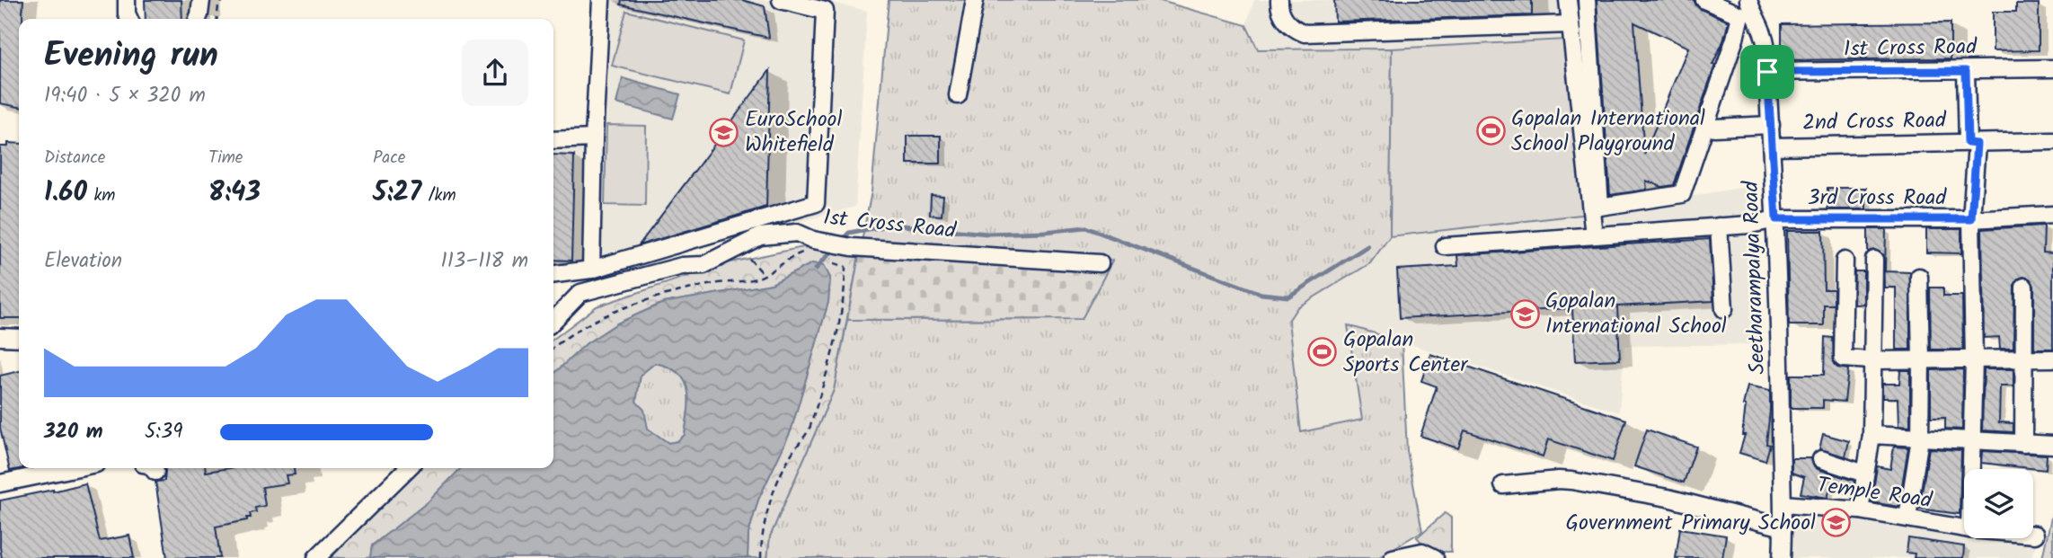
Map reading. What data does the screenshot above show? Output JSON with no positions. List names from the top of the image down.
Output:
{
  "streets": {
    "street": [
      "1st Cross Road",
      "2nd Cross Road",
      "3rd Cross Road",
      "Seetharampalya Road",
      "Temple Road"
    ]
  },
  "crossings": [
    ["1st Cross Road", "Seetharampalya Road"],
    ["2nd Cross Road", "Seetharampalya Road"],
    ["3rd Cross Road", "Seetharampalya Road"],
    ["Seetharampalya Road", "Temple Road"]
  ],
  "places": {
    "sports": ["Gopalan International School Playground", "Gopalan Sports Center"],
    "school or university": ["EuroSchool Whitefield", "Gopalan International School", "Government Primary School"]
  },
  "page": {
    "heading": ["Evening run", "19:40 · 5 × 320 m"],
    "stats": [
      ["Distance", "1.60 km"],
      ["Time", "8:43"],
      ["Pace", "5:27 /km"]
    ],
    "chart": ["Elevation", "113–118 m"],
    "list": [
      {
        "name": "320 m",
        "note": "5:39"
      }
    ]
  }
}
